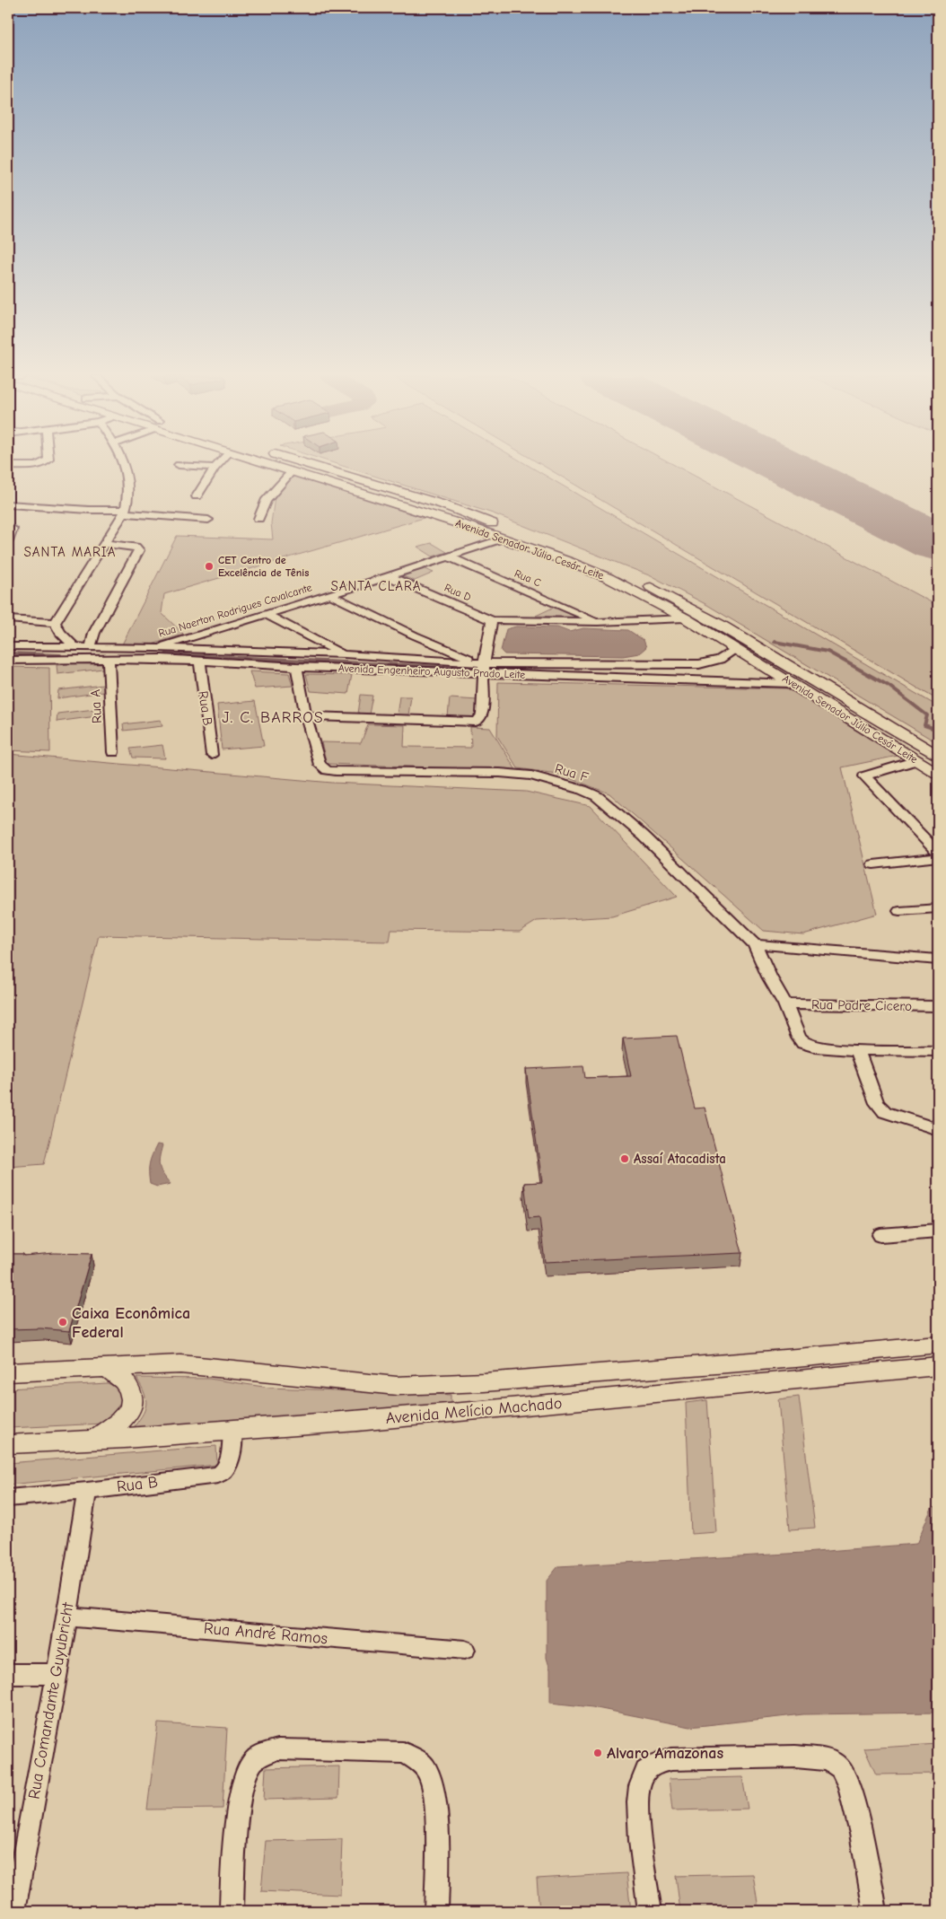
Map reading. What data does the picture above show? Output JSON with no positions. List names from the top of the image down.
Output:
{
  "streets": {
    "main road": ["Avenida Senador Júlio Cesár Leite", "Avenida Melício Machado"],
    "street": [
      "Rua C",
      "Rua D",
      "Rua Naerton Rodrigues Cavalcante",
      "Avenida Engenheiro Augusto Prado Leite",
      "Rua A",
      "Rua B",
      "Rua F",
      "Rua Padre Cicero",
      "Rua André Ramos",
      "Rua Comandante Guyubricht"
    ]
  },
  "crossings": [
    ["Avenida Senador Júlio Cesár Leite", "Rua Naerton Rodrigues Cavalcante"],
    ["Avenida Senador Júlio Cesár Leite", "Avenida Engenheiro Augusto Prado Leite"],
    ["Rua C", "Rua Naerton Rodrigues Cavalcante"],
    ["Rua D", "Rua Naerton Rodrigues Cavalcante"],
    ["Rua Naerton Rodrigues Cavalcante", "Avenida Engenheiro Augusto Prado Leite"],
    ["Avenida Engenheiro Augusto Prado Leite", "Rua A"],
    ["Avenida Engenheiro Augusto Prado Leite", "Rua B"],
    ["Rua B", "Avenida Melício Machado"],
    ["Rua B", "Rua Comandante Guyubricht"],
    ["Rua André Ramos", "Rua Comandante Guyubricht"]
  ],
  "districts": ["SANTA MARIA", "SANTA CLARA", "J. C. BARROS"],
  "places": [
    "CET Centro de Excelência de Tênis",
    "Assaí Atacadista",
    "Caixa Econômica Federal",
    "Alvaro Amazonas"
  ]
}
